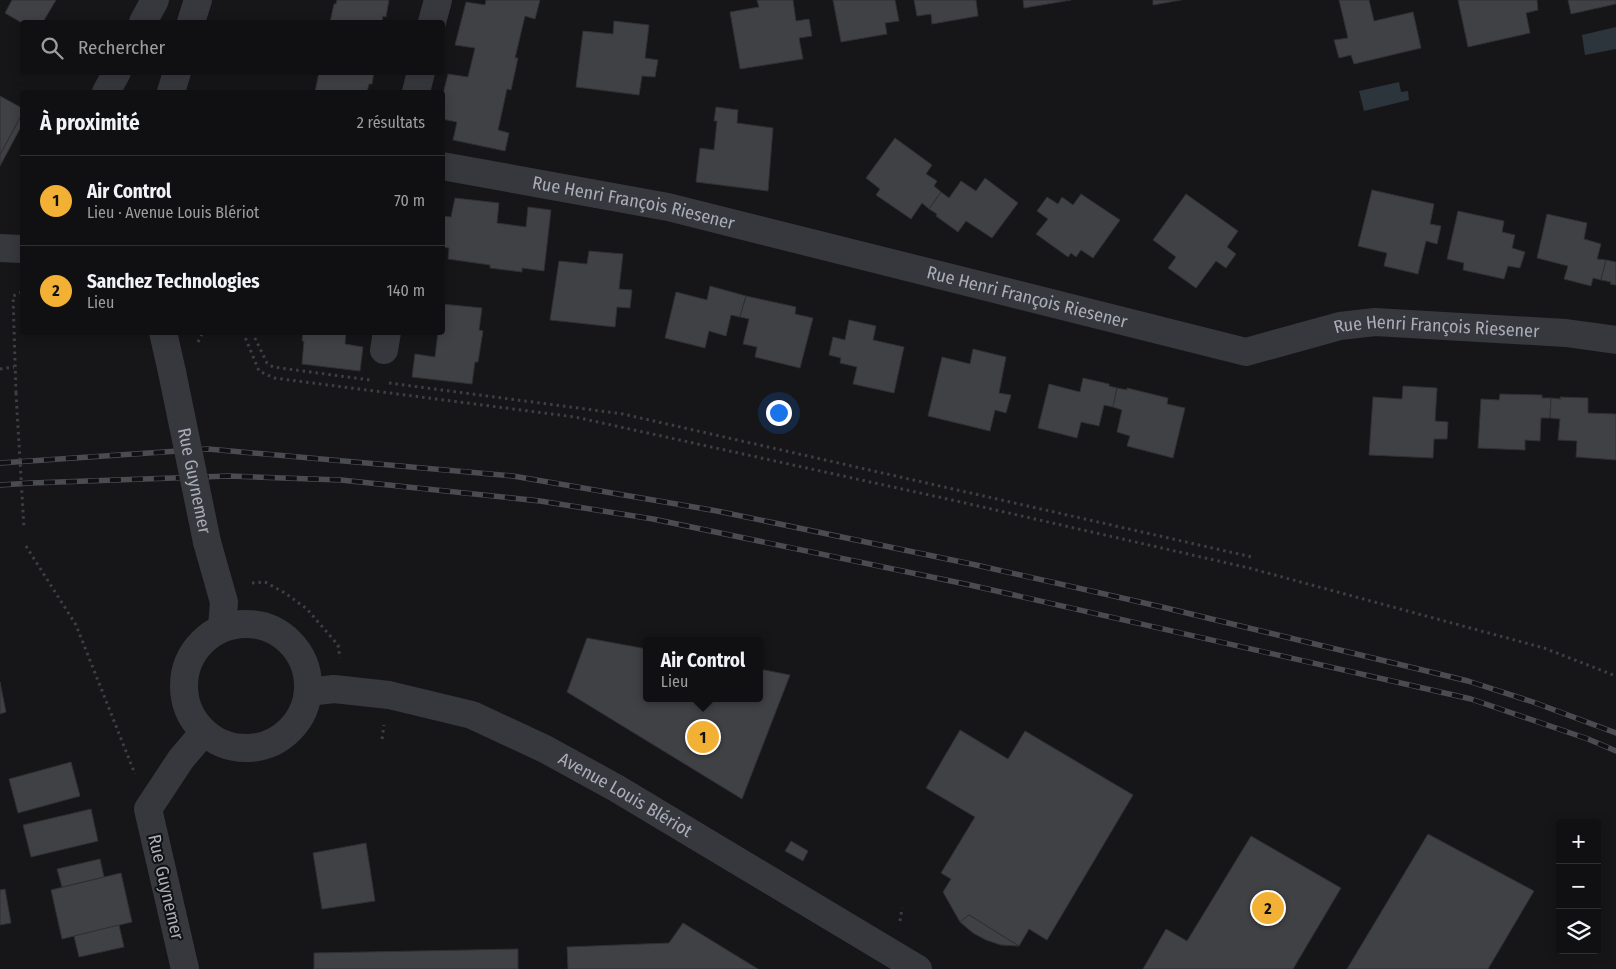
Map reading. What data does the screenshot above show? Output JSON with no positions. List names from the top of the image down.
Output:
{
  "streets": {
    "street": ["Rue Henri François Riesener", "Rue Guynemer", "Avenue Louis Blériot"]
  },
  "crossings": [
    ["Rue Guynemer", "Avenue Louis Blériot"]
  ],
  "page": {
    "search": "Rechercher",
    "heading": ["À proximité", "2 résultats"],
    "list": [
      {
        "mark": "1",
        "name": "Air Control",
        "note": "Lieu · Avenue Louis Blériot",
        "value": "70 m"
      },
      {
        "mark": "2",
        "name": "Sanchez Technologies",
        "note": "Lieu",
        "value": "140 m"
      }
    ],
    "popup": ["Air Control", "Lieu"],
    "pins": ["1", "2"],
    "map_buttons": ["+", "−"]
  }
}
